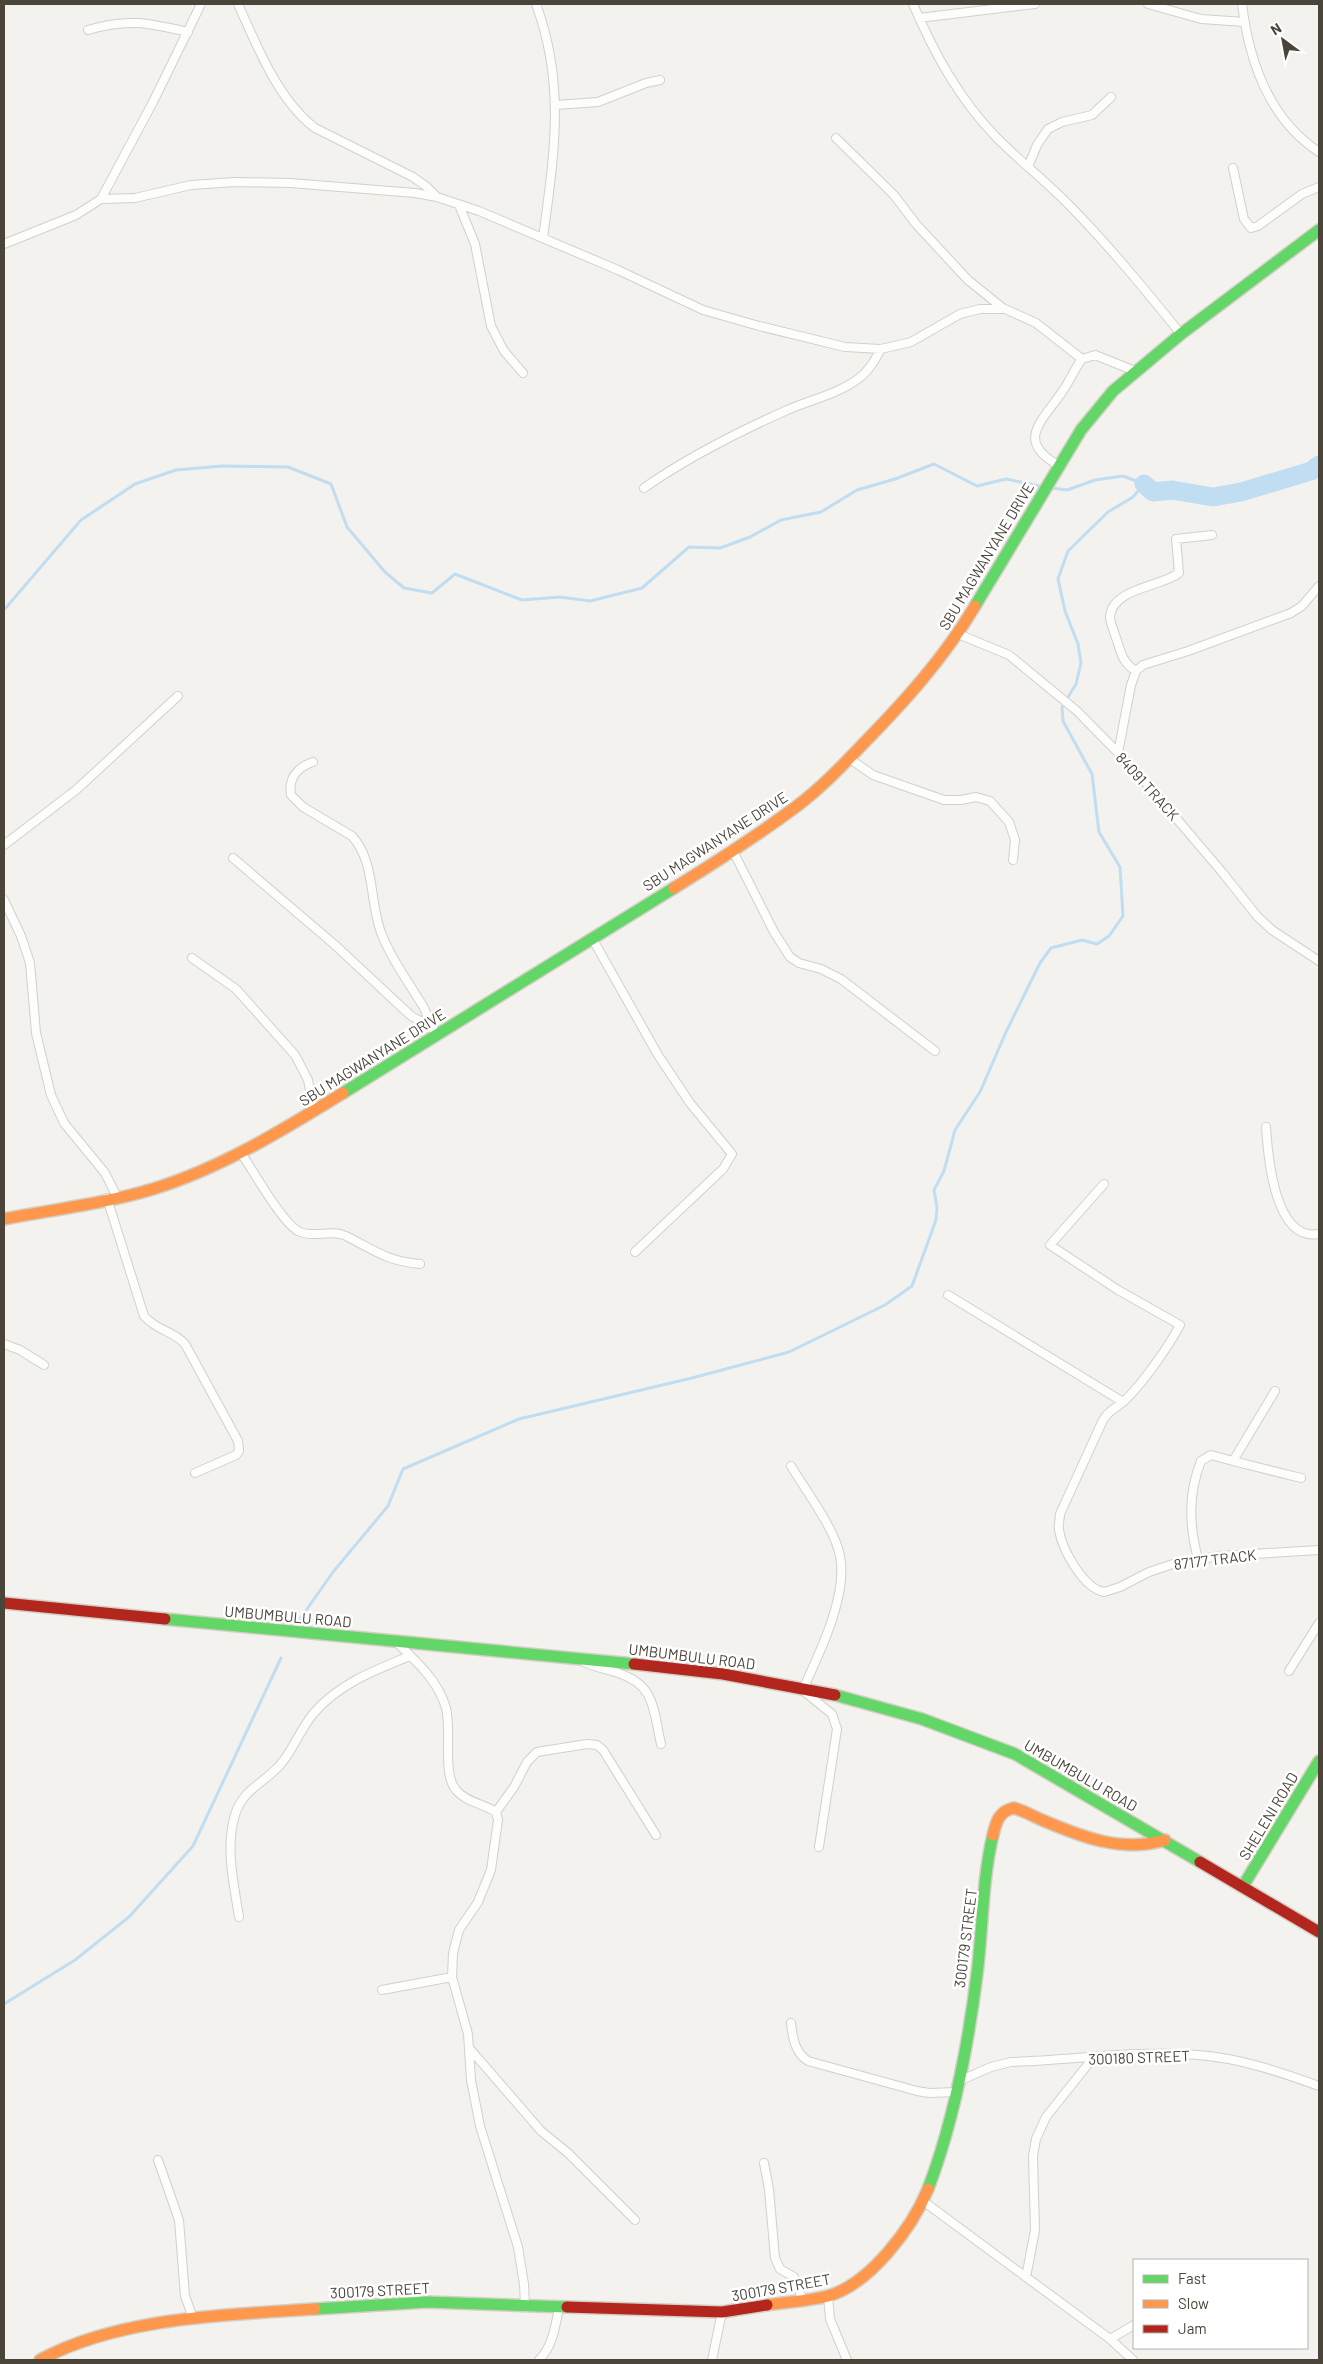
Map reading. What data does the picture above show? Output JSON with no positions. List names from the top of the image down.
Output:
{
  "streets": {
    "main road": [
      "SBU MAGWANYANE DRIVE",
      "UMBUMBULU ROAD",
      "SHELENI ROAD",
      "300179 STREET"
    ],
    "street": ["84091 TRACK", "87177 TRACK", "300180 STREET"]
  },
  "crossings": [
    ["SBU MAGWANYANE DRIVE", "84091 TRACK"],
    ["UMBUMBULU ROAD", "SHELENI ROAD"],
    ["UMBUMBULU ROAD", "300179 STREET"],
    ["300179 STREET", "300180 STREET"]
  ],
  "legend": ["Fast", "Slow", "Jam"],
  "north": "top left"
}
